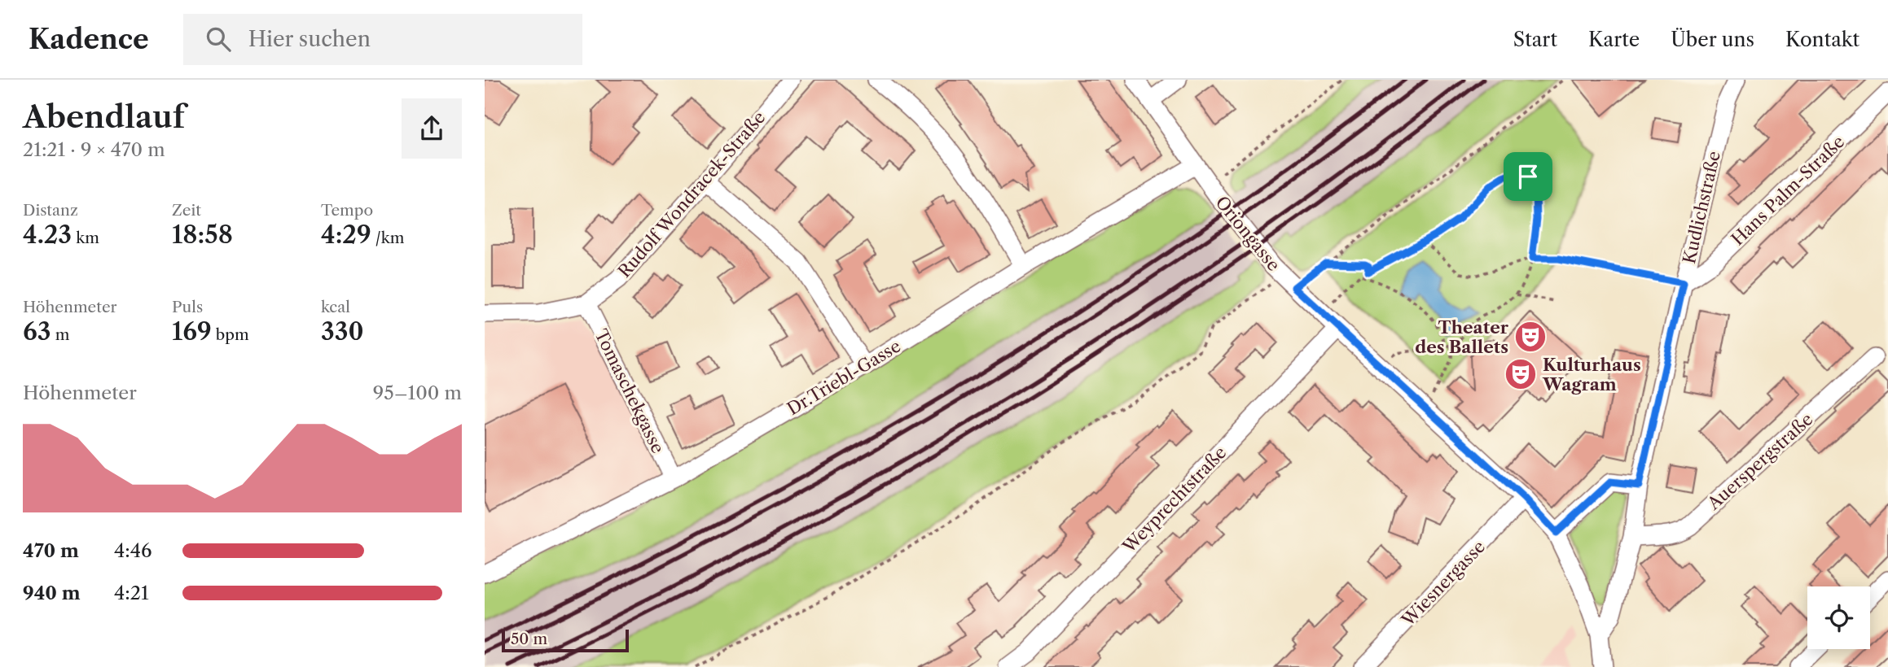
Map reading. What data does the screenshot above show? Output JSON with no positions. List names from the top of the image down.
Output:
{
  "streets": {
    "street": [
      "Hans Palm-Straße",
      "Rudolf Wondracek-Straße",
      "Kudlichstraße",
      "Oriongasse",
      "Dr.Triebl-Gasse",
      "Tomaschekgasse",
      "Auerspergstraße",
      "Weyprechtstraße",
      "Wiesnergasse"
    ]
  },
  "crossings": [
    ["Hans Palm-Straße", "Kudlichstraße"],
    ["Rudolf Wondracek-Straße", "Tomaschekgasse"],
    ["Kudlichstraße", "Oriongasse"],
    ["Kudlichstraße", "Auerspergstraße"],
    ["Oriongasse", "Dr.Triebl-Gasse"],
    ["Oriongasse", "Weyprechtstraße"],
    ["Oriongasse", "Wiesnergasse"],
    ["Dr.Triebl-Gasse", "Tomaschekgasse"]
  ],
  "places": {
    "theatre": ["Theater des Ballets", "Kulturhaus Wagram"]
  },
  "scale_bar": "50 m",
  "page": {
    "header": "Kadence",
    "search": "Hier suchen",
    "nav": [
      "Start",
      "Karte",
      "Über uns",
      "Kontakt"
    ],
    "heading": ["Abendlauf", "21:21 · 9 × 470 m"],
    "stats": [
      ["Distanz", "4.23 km"],
      ["Zeit", "18:58"],
      ["Tempo", "4:29 /km"],
      ["Höhenmeter", "63 m"],
      ["Puls", "169 bpm"],
      ["kcal", "330"]
    ],
    "chart": ["Höhenmeter", "95–100 m"],
    "list": [
      {
        "name": "470 m",
        "note": "4:46"
      },
      {
        "name": "940 m",
        "note": "4:21"
      }
    ],
    "scale": "50 m"
  }
}
